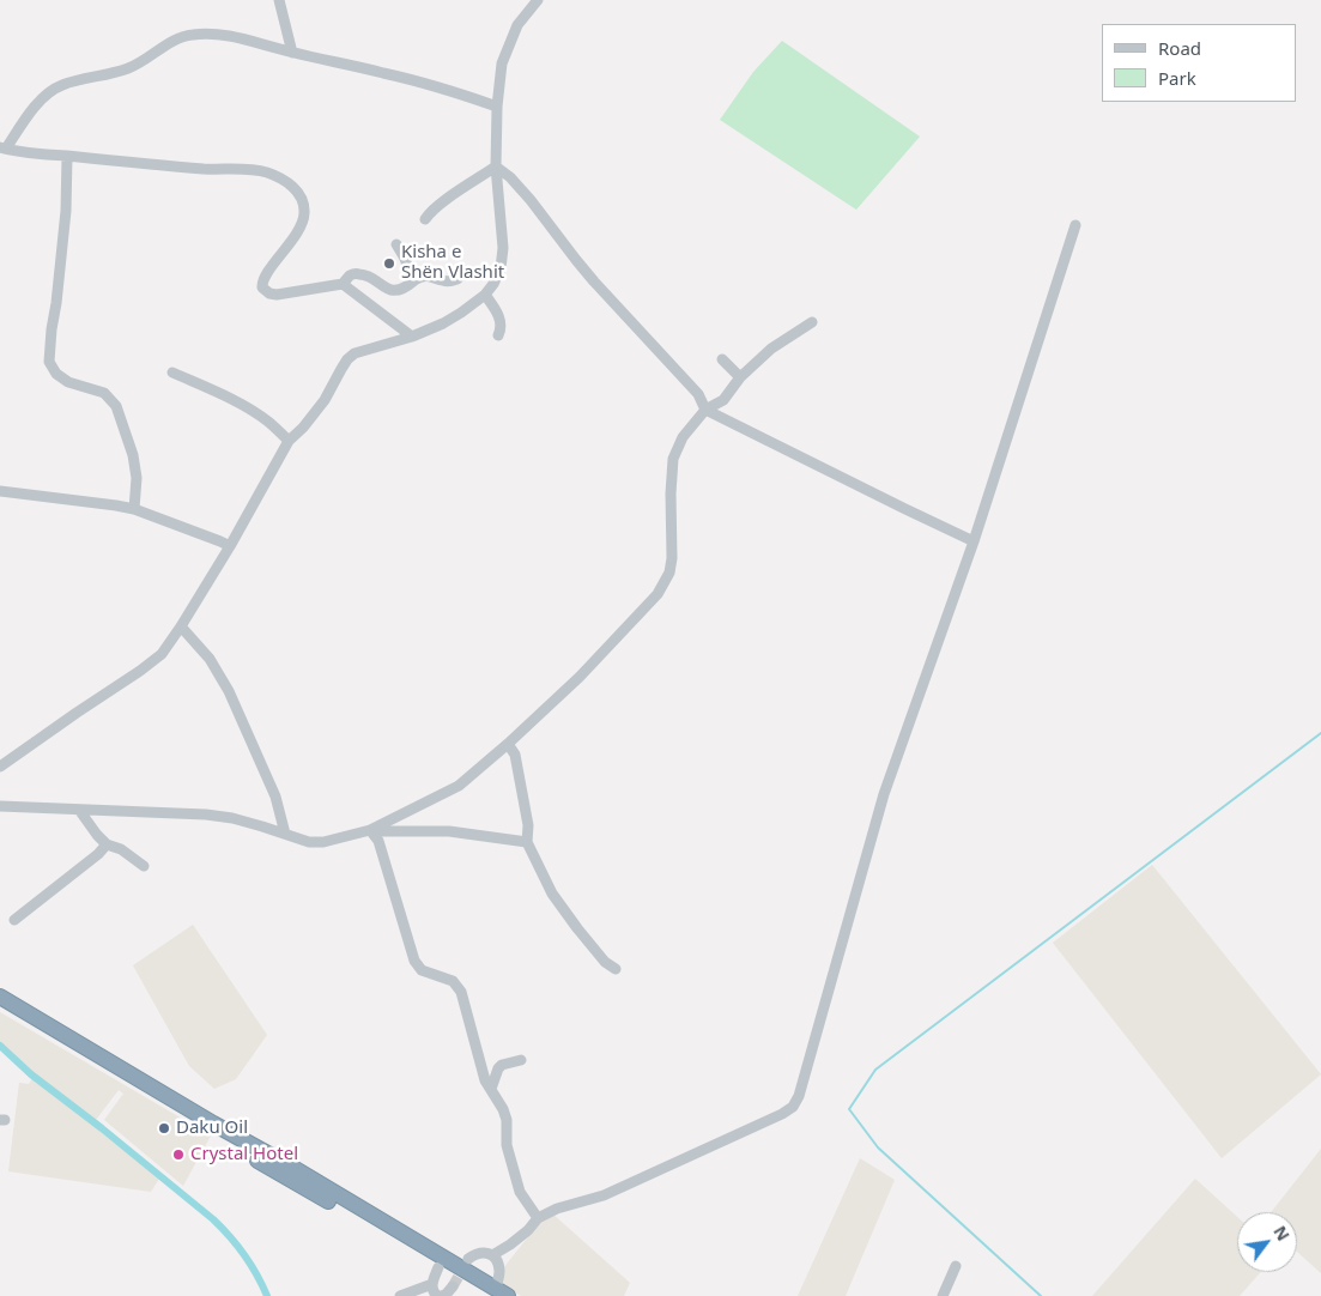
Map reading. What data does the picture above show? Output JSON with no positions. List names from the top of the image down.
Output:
{
  "places": ["Kisha e Shën Vlashit", "Daku Oil", "Crystal Hotel"],
  "legend": ["Road", "Park"],
  "north": "top right"
}
